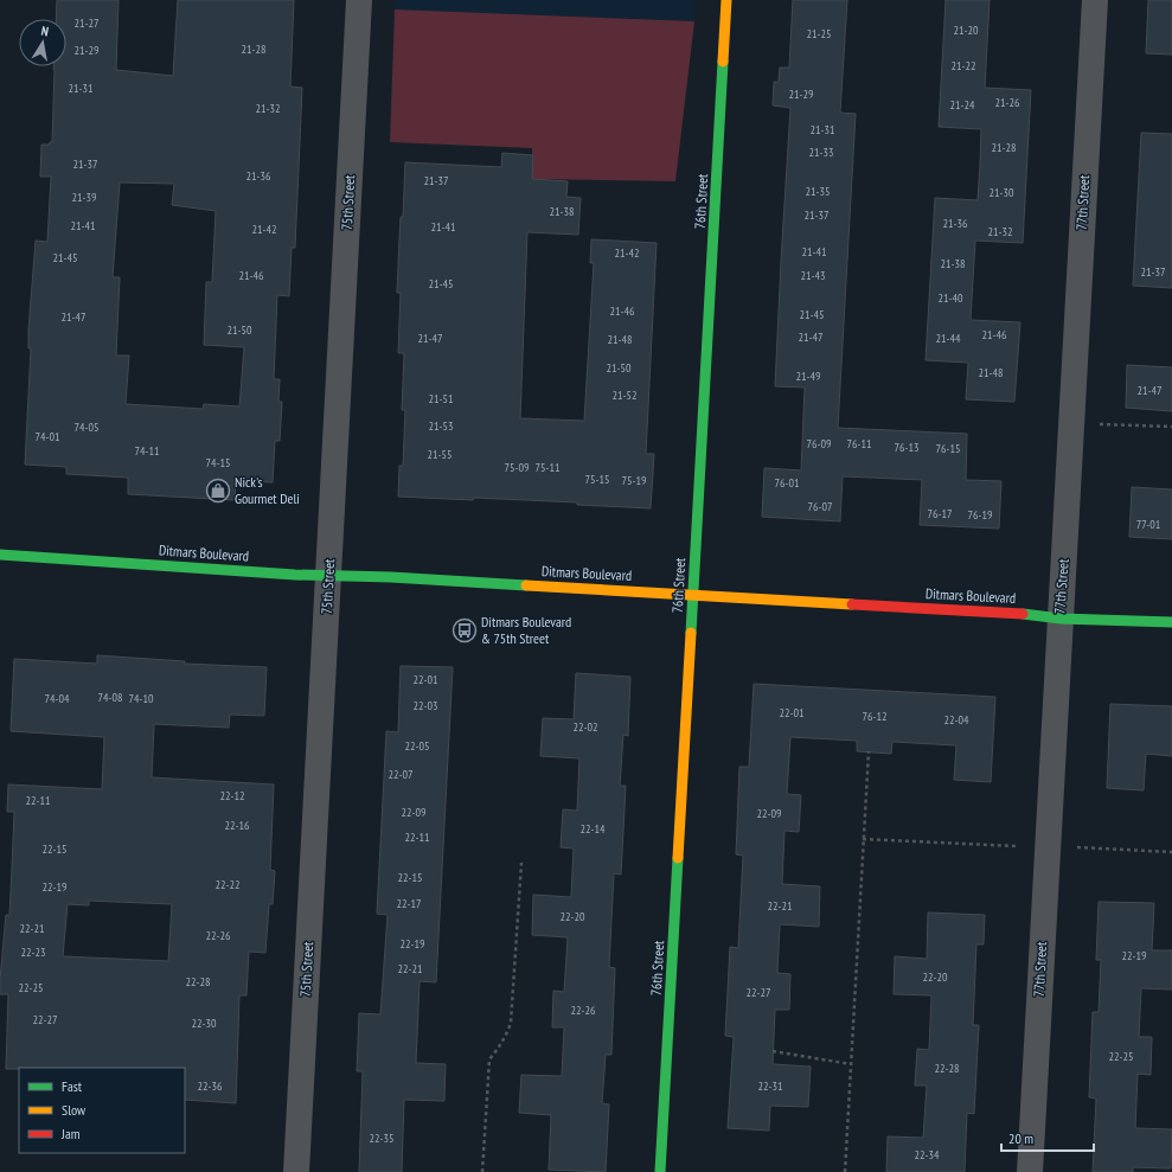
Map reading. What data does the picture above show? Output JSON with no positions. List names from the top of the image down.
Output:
{
  "streets": {
    "street": [
      "76th Street",
      "75th Street",
      "77th Street",
      "Ditmars Boulevard"
    ]
  },
  "crossings": [
    ["76th Street", "Ditmars Boulevard"],
    ["75th Street", "Ditmars Boulevard"],
    ["77th Street", "Ditmars Boulevard"]
  ],
  "places": {
    "shop": ["Nick's Gourmet Deli"],
    "bus stop": ["Ditmars Boulevard & 75th Street"]
  },
  "house_numbers": [
    "21-27",
    "21-20",
    "21-25",
    "21-28",
    "21-29",
    "21-22",
    "21-31",
    "21-29",
    "21-26",
    "21-24",
    "21-32",
    "21-31",
    "21-28",
    "21-33",
    "21-37",
    "21-36",
    "21-37",
    "21-35",
    "21-30",
    "21-39",
    "21-38",
    "21-37",
    "21-36",
    "21-41",
    "21-41",
    "21-42",
    "21-32",
    "21-41",
    "21-42",
    "21-45",
    "21-38",
    "21-37",
    "21-46",
    "21-43",
    "21-45",
    "21-40",
    "21-46",
    "21-45",
    "21-47",
    "21-50",
    "21-46",
    "21-47",
    "21-47",
    "21-44",
    "21-48",
    "21-50",
    "21-48",
    "21-49",
    "21-47",
    "21-52",
    "21-51",
    "21-53",
    "74-05",
    "74-01",
    "76-09",
    "76-11",
    "76-13",
    "76-15",
    "74-11",
    "21-55",
    "74-15",
    "75-09",
    "75-11",
    "75-15",
    "75-19",
    "76-01",
    "76-07",
    "76-17",
    "76-19",
    "77-01",
    "22-01",
    "74-08",
    "74-04",
    "74-10",
    "22-03",
    "22-01",
    "76-12",
    "22-04",
    "22-02",
    "22-05",
    "22-07",
    "22-12",
    "22-11",
    "22-09",
    "22-09",
    "22-16",
    "22-14",
    "22-11",
    "22-15",
    "22-15",
    "22-22",
    "22-19",
    "22-17",
    "22-21",
    "22-20",
    "22-21",
    "22-26",
    "22-19",
    "22-23",
    "22-19",
    "22-21",
    "22-20",
    "22-28",
    "22-25",
    "22-27",
    "22-26",
    "22-27",
    "22-30",
    "22-25",
    "22-28",
    "22-36",
    "22-31",
    "22-35",
    "22-34"
  ],
  "legend": ["Fast", "Slow", "Jam"],
  "scale_bar": "20 m",
  "north": "top"
}
